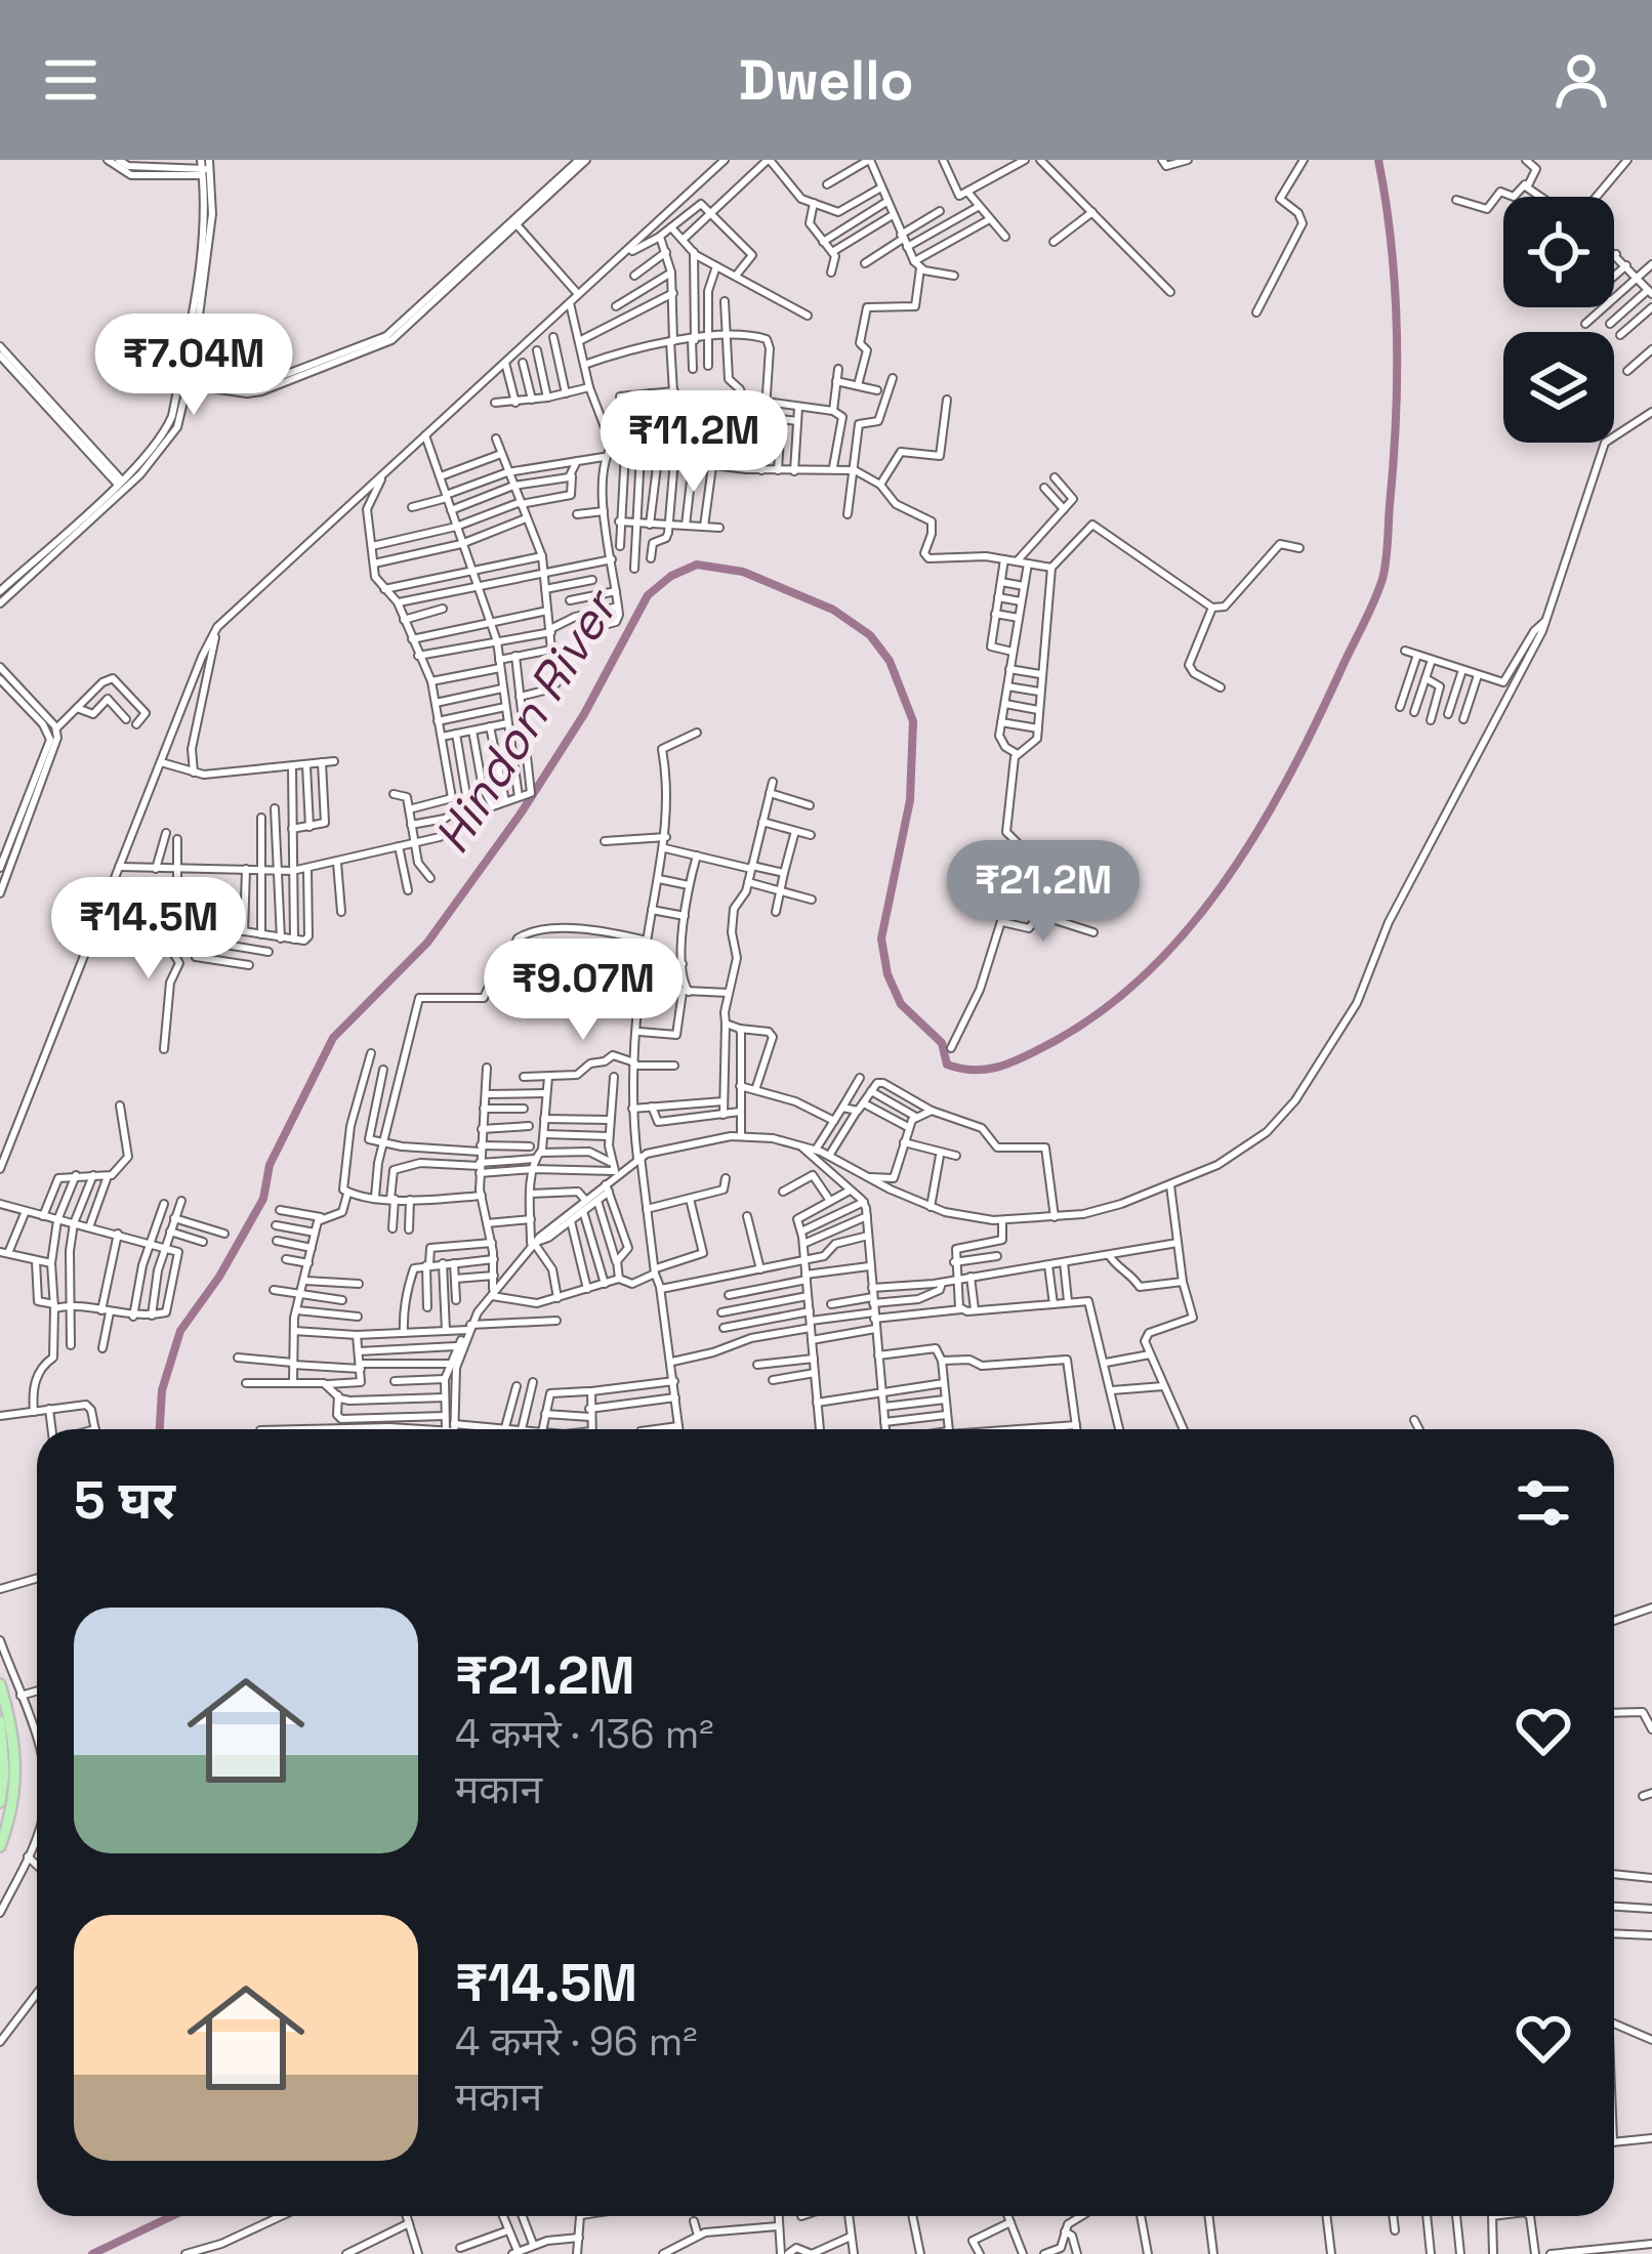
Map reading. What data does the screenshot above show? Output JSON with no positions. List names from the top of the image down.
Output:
{
  "water": ["Hindon River"],
  "page": {
    "header": "Dwello",
    "price": [
      "₹7.04M",
      "₹11.2M",
      "₹21.2M",
      "₹14.5M",
      "₹9.07M"
    ],
    "heading": "5 घर",
    "list": [
      {
        "name": "₹21.2M",
        "note": "4 कमरे · 136 m² · मकान"
      },
      {
        "name": "₹14.5M",
        "note": "4 कमरे · 96 m² · मकान"
      }
    ]
  }
}
